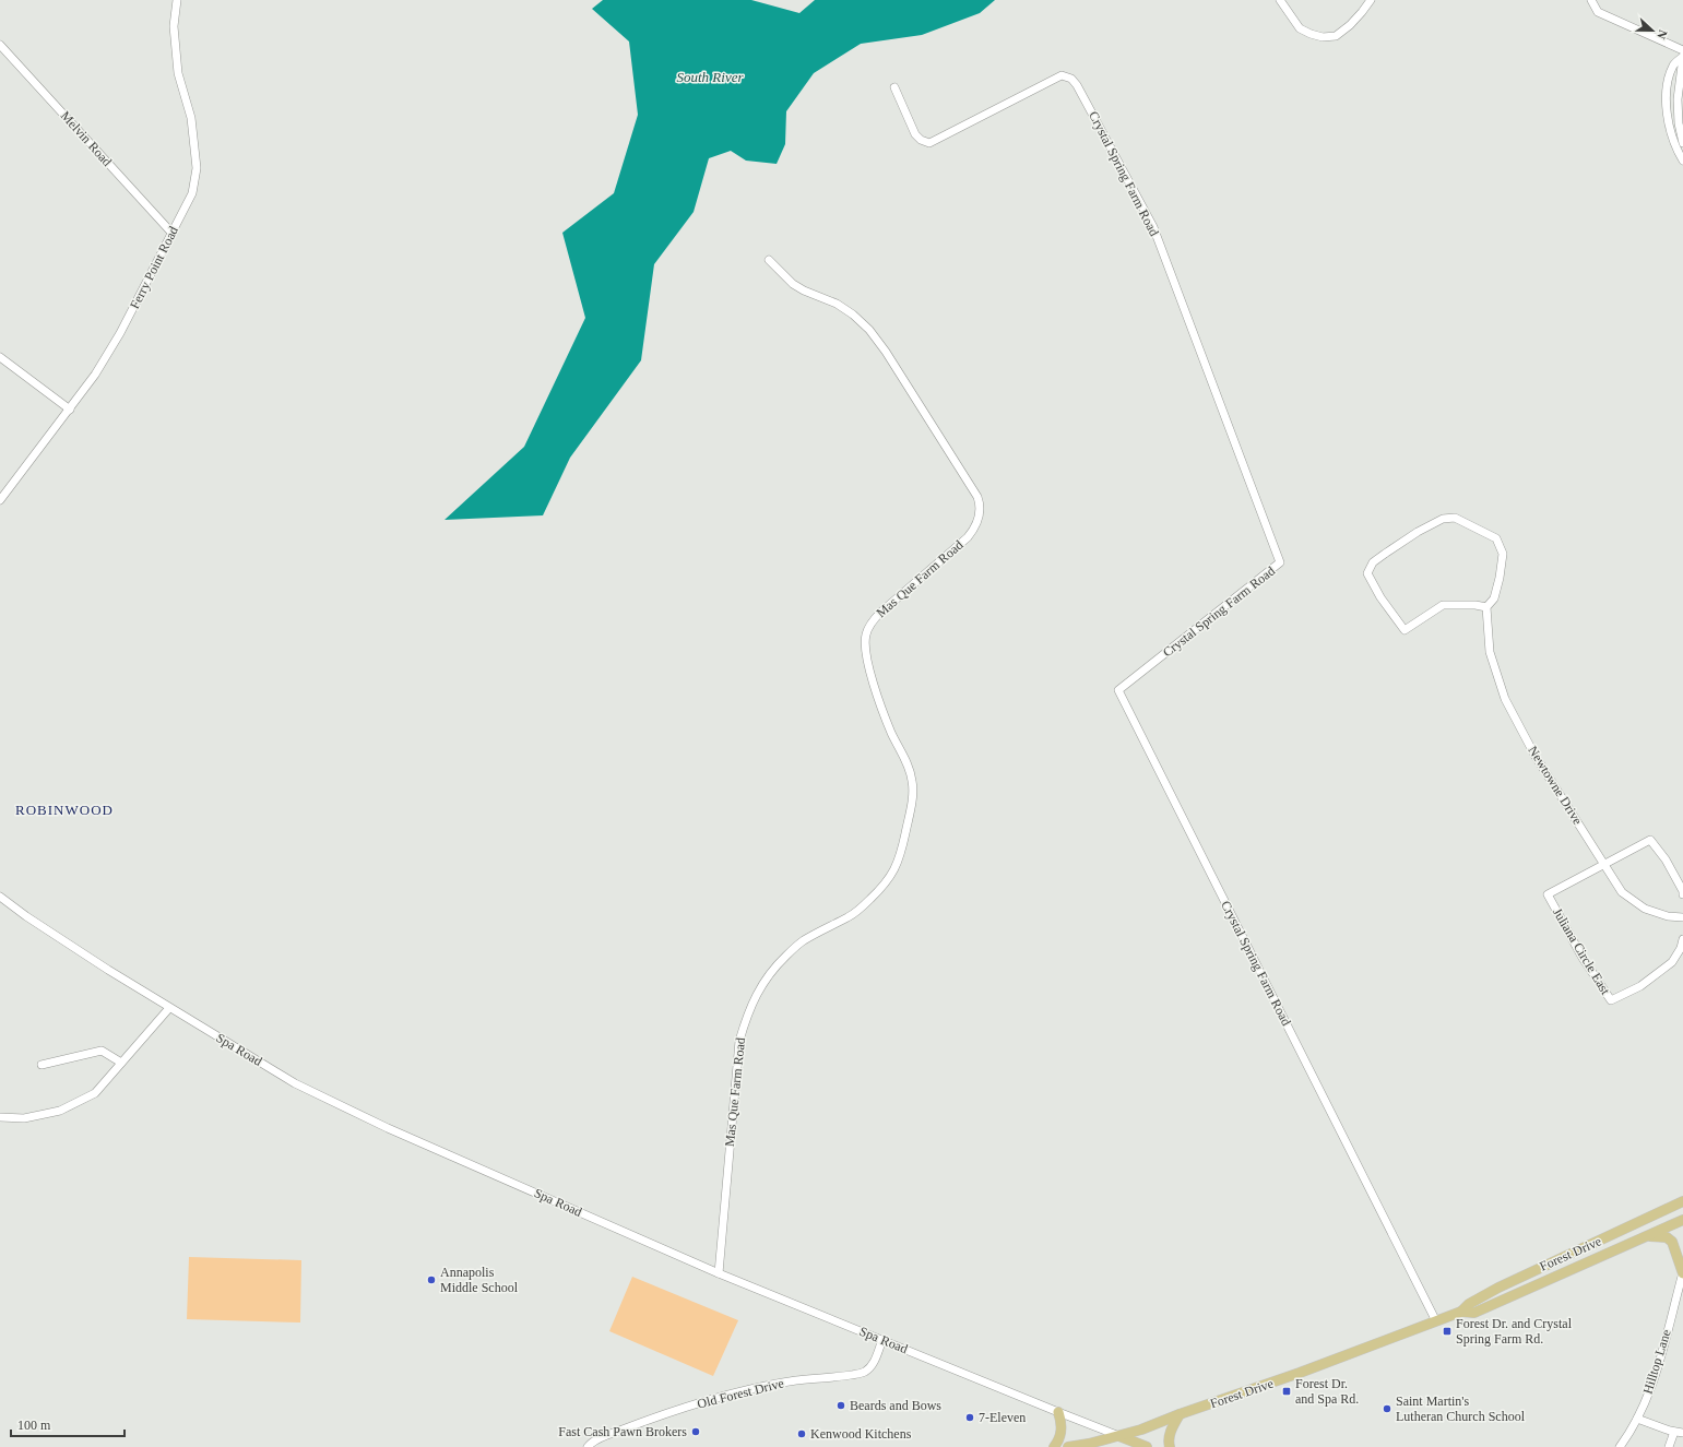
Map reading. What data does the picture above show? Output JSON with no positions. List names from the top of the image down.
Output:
{
  "streets": {
    "main road": ["Spa Road", "Forest Drive"],
    "street": [
      "Melvin Road",
      "Crystal Spring Farm Road",
      "Ferry Point Road",
      "Mas Que Farm Road",
      "Newtowne Drive",
      "Juliana Circle East",
      "Hilltop Lane",
      "Old Forest Drive"
    ]
  },
  "crossings": [
    ["Melvin Road", "Ferry Point Road"],
    ["Crystal Spring Farm Road", "Forest Drive"],
    ["Mas Que Farm Road", "Spa Road"],
    ["Newtowne Drive", "Juliana Circle East"],
    ["Spa Road", "Forest Drive"],
    ["Spa Road", "Old Forest Drive"]
  ],
  "districts": ["ROBINWOOD"],
  "water": ["South River"],
  "places": {
    "other": [
      "Annapolis Middle School",
      "Beards and Bows",
      "Saint Martin's Lutheran Church School",
      "7-Eleven",
      "Fast Cash Pawn Brokers",
      "Kenwood Kitchens"
    ],
    "transit": ["Forest Dr. and Crystal Spring Farm Rd.", "Forest Dr. and Spa Rd."]
  },
  "scale_bar": "100 m",
  "north": "right"
}
